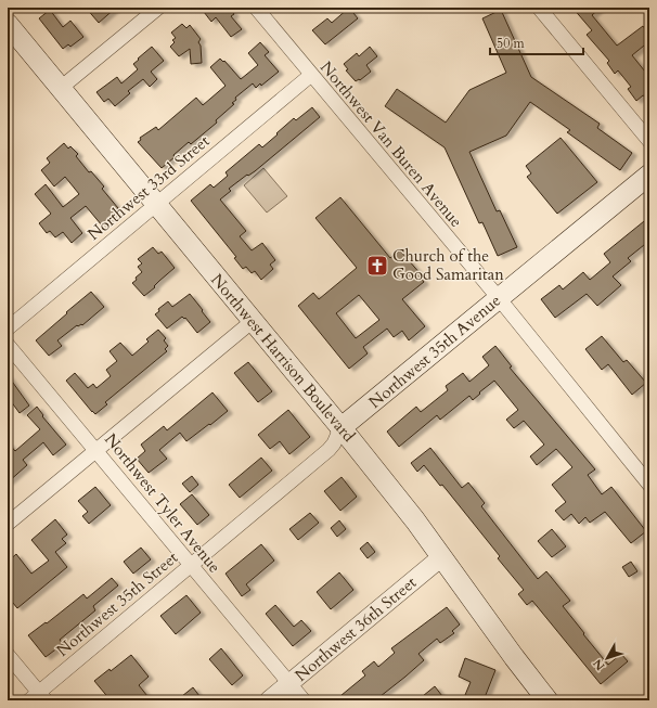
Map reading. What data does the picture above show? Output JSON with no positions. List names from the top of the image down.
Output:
{
  "streets": {
    "main road": ["Northwest 35th Avenue", "Northwest Harrison Boulevard"],
    "street": [
      "Northwest Van Buren Avenue",
      "Northwest 33rd Street",
      "Northwest Tyler Avenue",
      "Northwest 35th Street",
      "Northwest 36th Street"
    ]
  },
  "crossings": [
    ["Northwest Van Buren Avenue", "Northwest 33rd Street"],
    ["Northwest Van Buren Avenue", "Northwest 35th Avenue"],
    ["Northwest 33rd Street", "Northwest Harrison Boulevard"],
    ["Northwest 35th Avenue", "Northwest Harrison Boulevard"],
    ["Northwest 35th Avenue", "Northwest 35th Street"],
    ["Northwest Harrison Boulevard", "Northwest 35th Street"],
    ["Northwest Harrison Boulevard", "Northwest 36th Street"],
    ["Northwest Tyler Avenue", "Northwest 35th Street"],
    ["Northwest Tyler Avenue", "Northwest 36th Street"]
  ],
  "places": {
    "church": ["Church of the Good Samaritan"]
  },
  "scale_bar": "50 m",
  "north": "bottom left"
}
